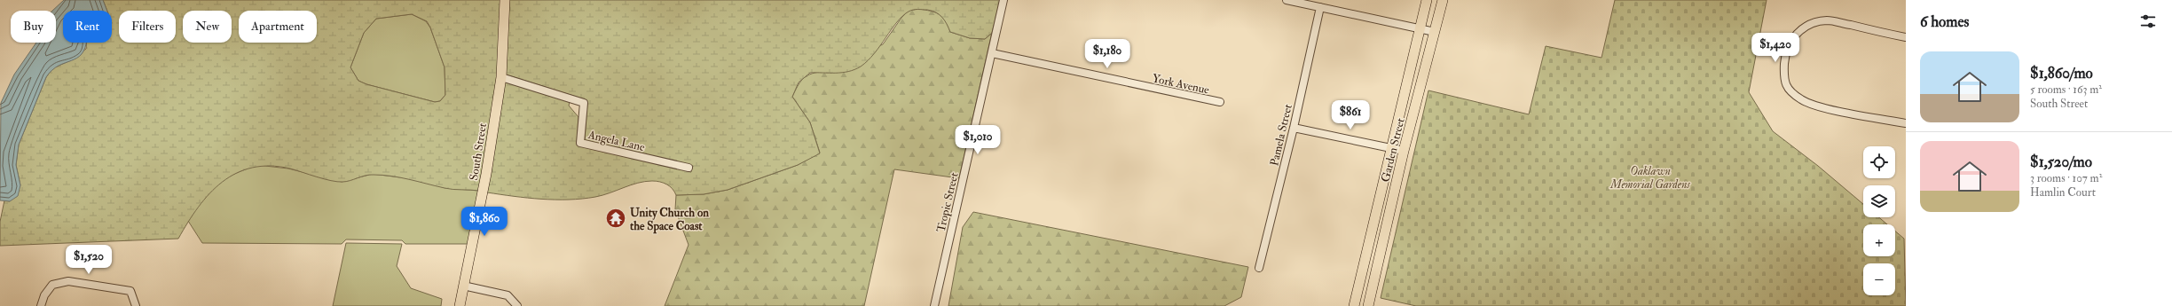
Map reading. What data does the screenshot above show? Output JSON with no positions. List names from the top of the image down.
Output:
{
  "streets": {
    "main road": ["Garden Street", "South Street"],
    "street": [
      "York Avenue",
      "Pamela Street",
      "Angela Lane",
      "Tropic Street"
    ]
  },
  "crossings": [
    ["York Avenue", "Tropic Street"],
    ["Angela Lane", "South Street"]
  ],
  "parks": ["Oaklawn Memorial Gardens"],
  "places": {
    "temple": ["Unity Church on the Space Coast"]
  },
  "page": {
    "heading": "6 homes",
    "chip": [
      "Buy",
      "Rent",
      "Filters",
      "New",
      "Apartment"
    ],
    "price": [
      "$1,420",
      "$1,180",
      "$861",
      "$1,010",
      "$1,860",
      "$1,520"
    ],
    "list": [
      {
        "name": "$1,860/mo",
        "note": "5 rooms · 163 m² · South Street"
      },
      {
        "name": "$1,520/mo",
        "note": "3 rooms · 107 m² · Hamlin Court"
      }
    ],
    "map_buttons": ["+", "−"]
  }
}
